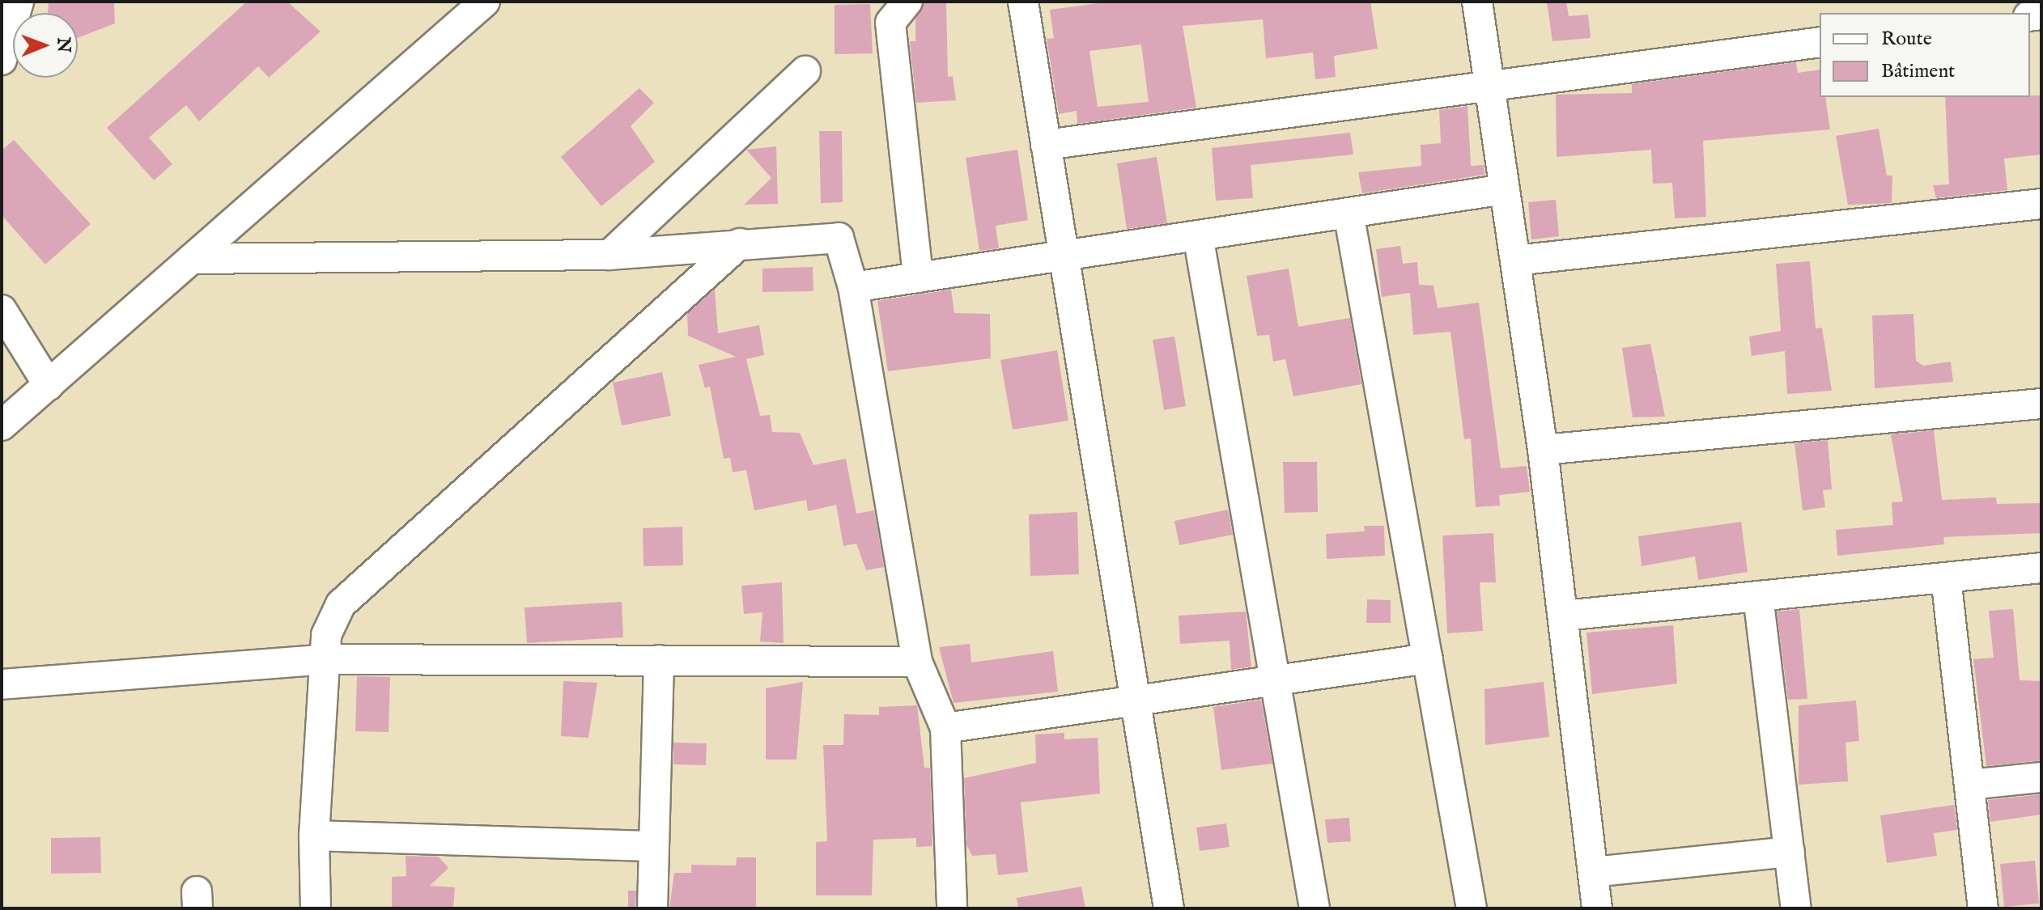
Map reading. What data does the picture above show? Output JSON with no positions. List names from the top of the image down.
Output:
{
  "legend": ["Route", "Bâtiment"],
  "north": "right"
}
